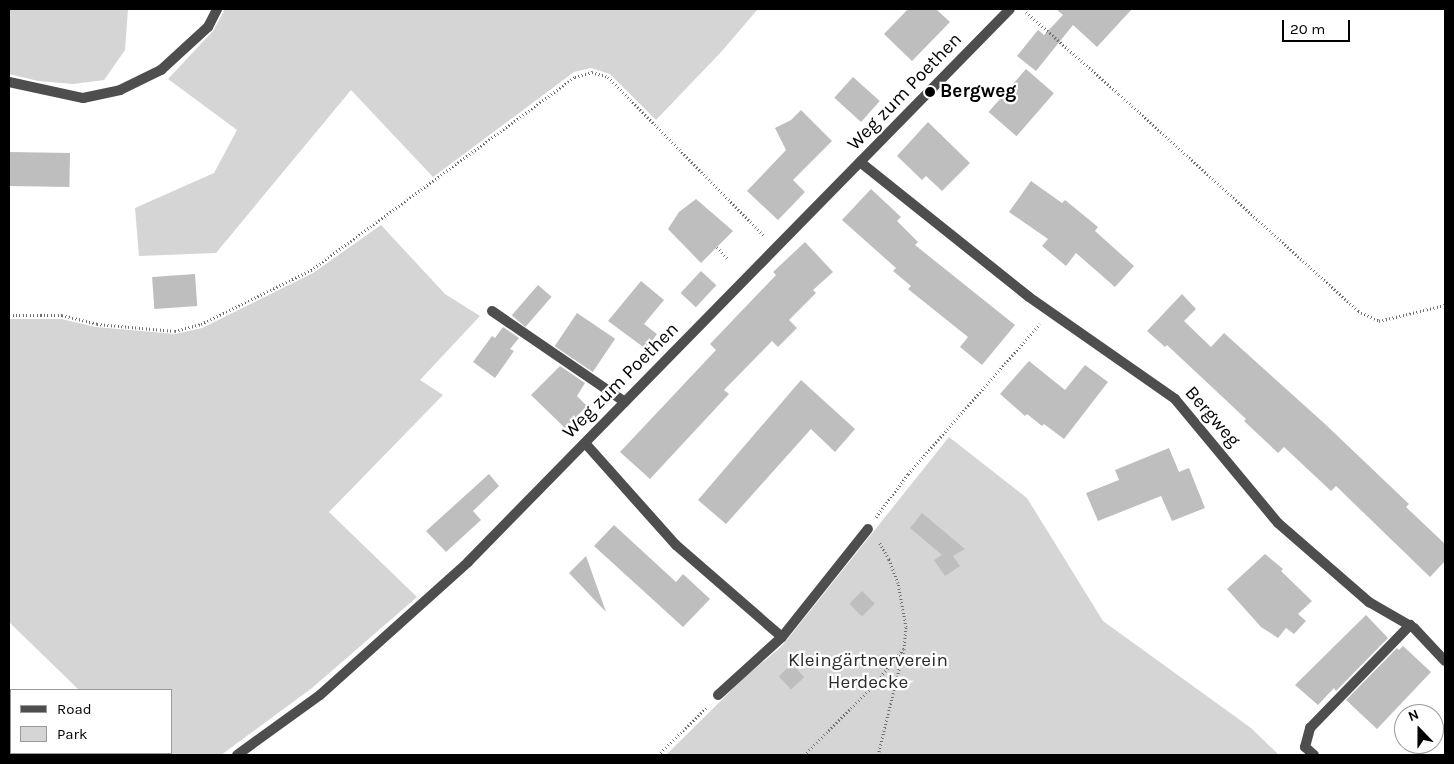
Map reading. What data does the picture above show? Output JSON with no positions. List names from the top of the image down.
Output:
{
  "streets": {
    "street": ["Weg zum Poethen", "Bergweg"]
  },
  "crossings": [
    ["Weg zum Poethen", "Bergweg"]
  ],
  "parks": ["Kleingärtnerverein Herdecke"],
  "places": ["Bergweg"],
  "legend": ["Road", "Park"],
  "scale_bar": "20 m",
  "north": "top"
}
